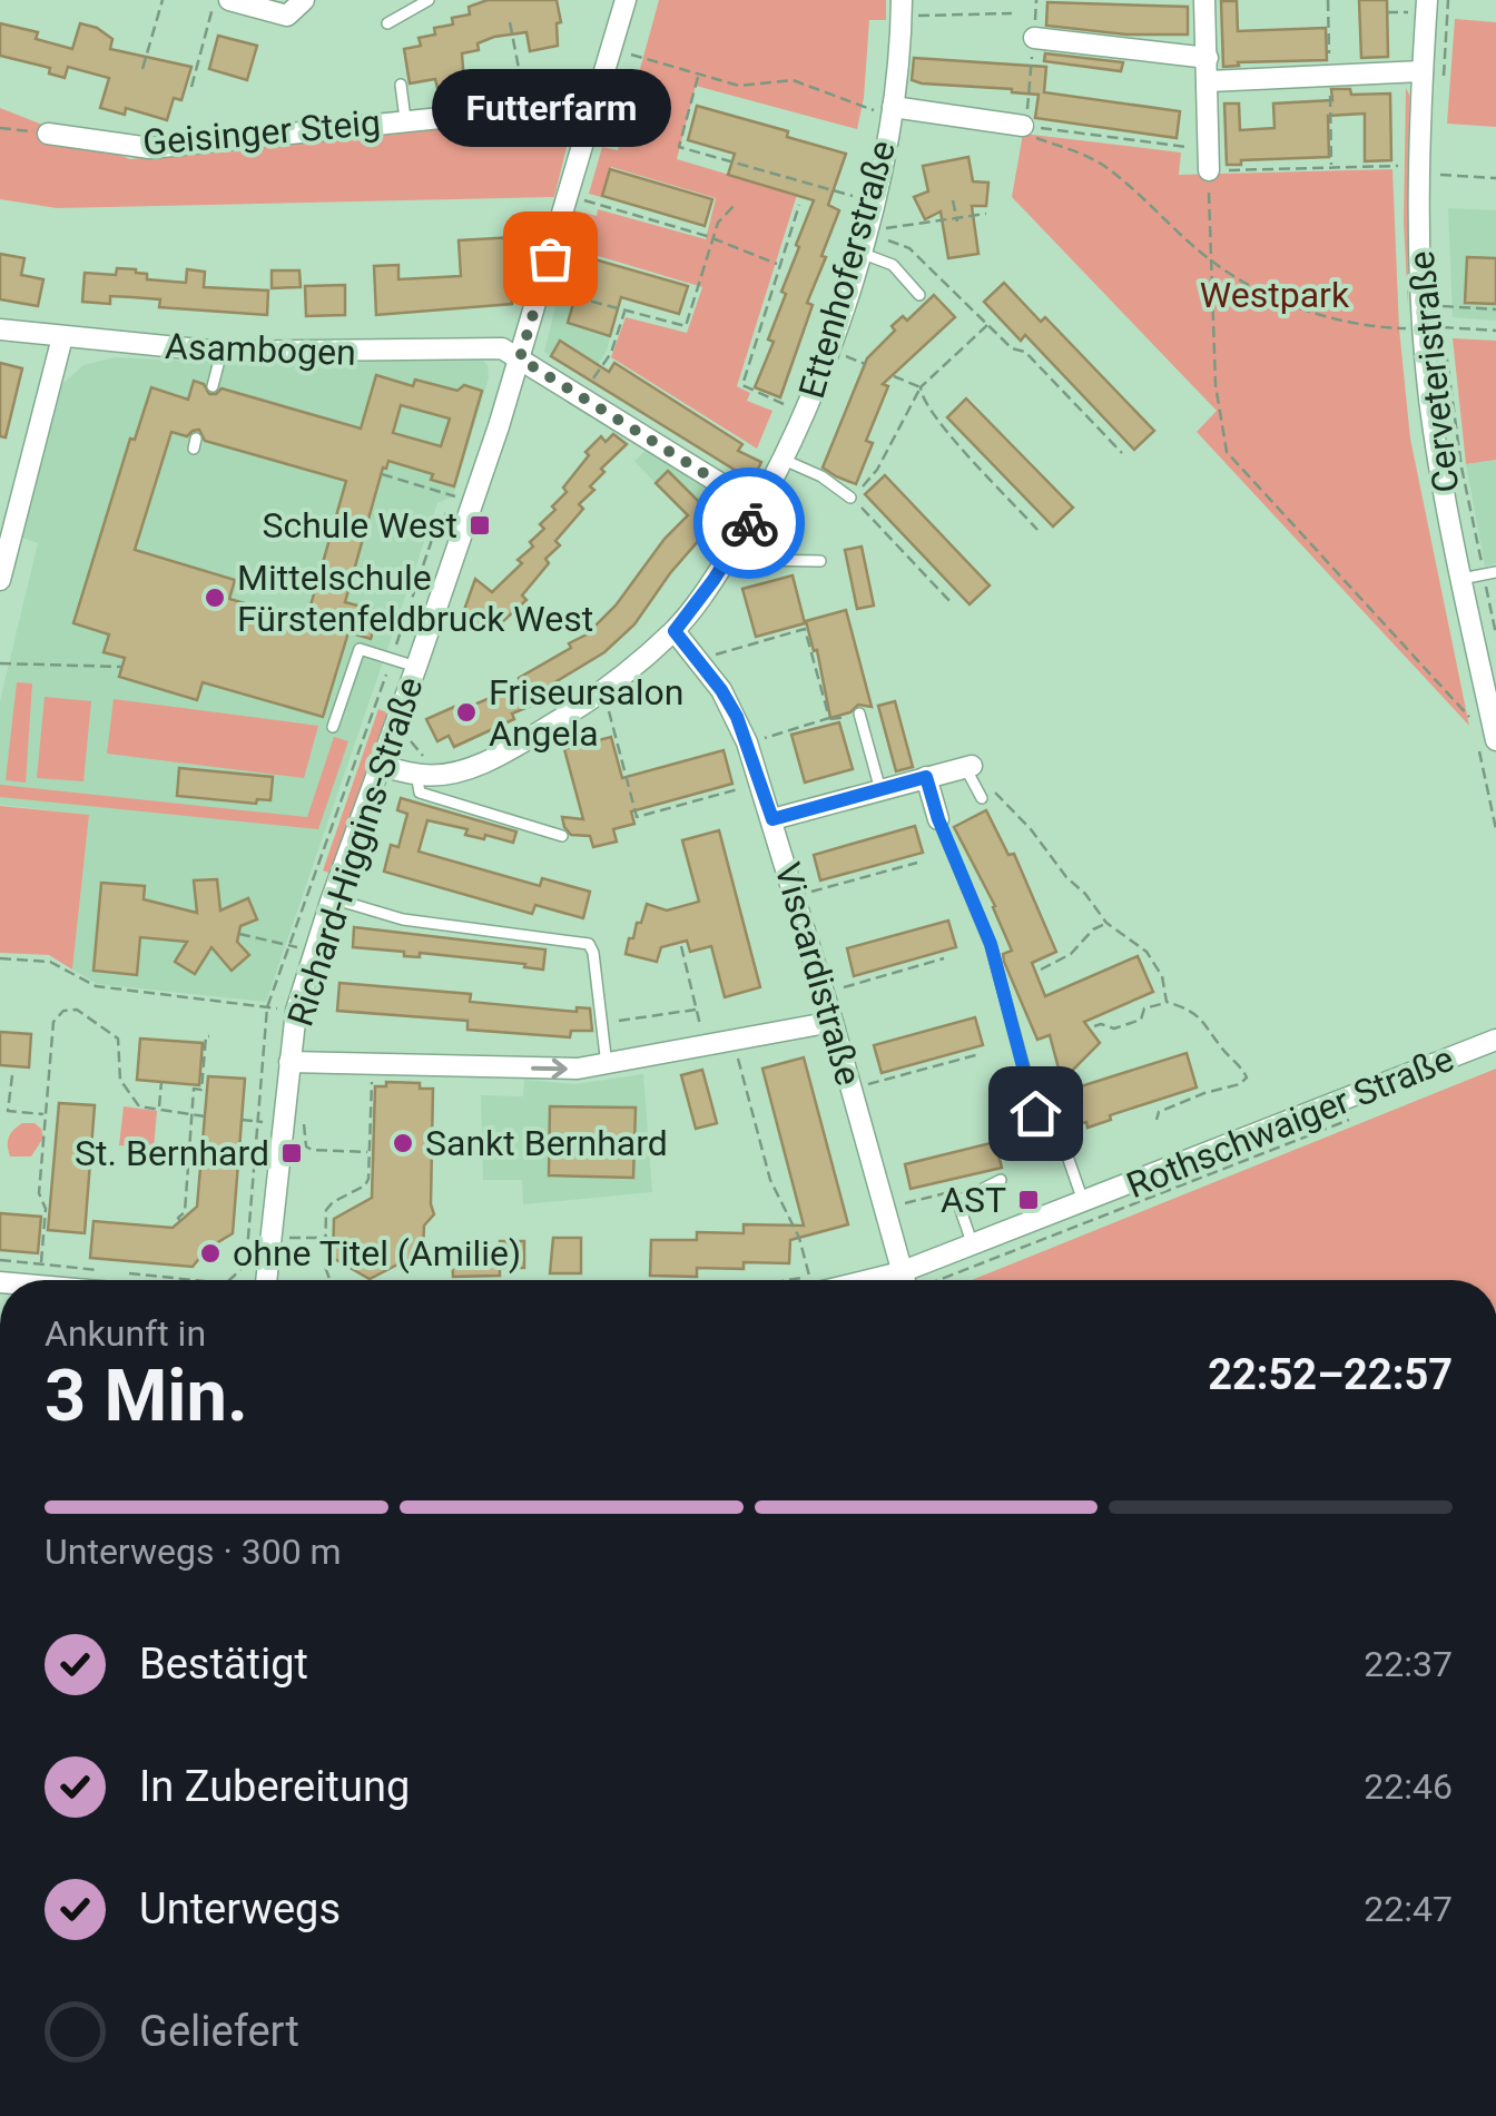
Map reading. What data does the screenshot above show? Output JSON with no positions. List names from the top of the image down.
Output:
{
  "streets": {
    "street": [
      "Geisinger Steig",
      "Ettenhoferstraße",
      "Asambogen",
      "Cerveteristraße",
      "Richard-Higgins-Straße",
      "Viscardistraße",
      "Rothschwaiger Straße"
    ]
  },
  "crossings": [
    ["Geisinger Steig", "Richard-Higgins-Straße"],
    ["Ettenhoferstraße", "Richard-Higgins-Straße"],
    ["Ettenhoferstraße", "Viscardistraße"],
    ["Asambogen", "Richard-Higgins-Straße"]
  ],
  "parks": ["Westpark"],
  "places": {
    "other": [
      "Futterfarm",
      "Mittelschule Fürstenfeldbruck West",
      "Friseursalon Angela",
      "Sankt Bernhard",
      "ohne Titel (Amilie)"
    ],
    "transit": ["Schule West", "St. Bernhard", "AST"]
  },
  "page": {
    "bubble": "Futterfarm",
    "heading": ["3 Min.", "Ankunft in", "22:52–22:57"],
    "bar": "Unterwegs · 300 m",
    "list": [
      ["Bestätigt", "22:37"],
      ["In Zubereitung", "22:46"],
      ["Unterwegs", "22:47"],
      "Geliefert"
    ]
  }
}
